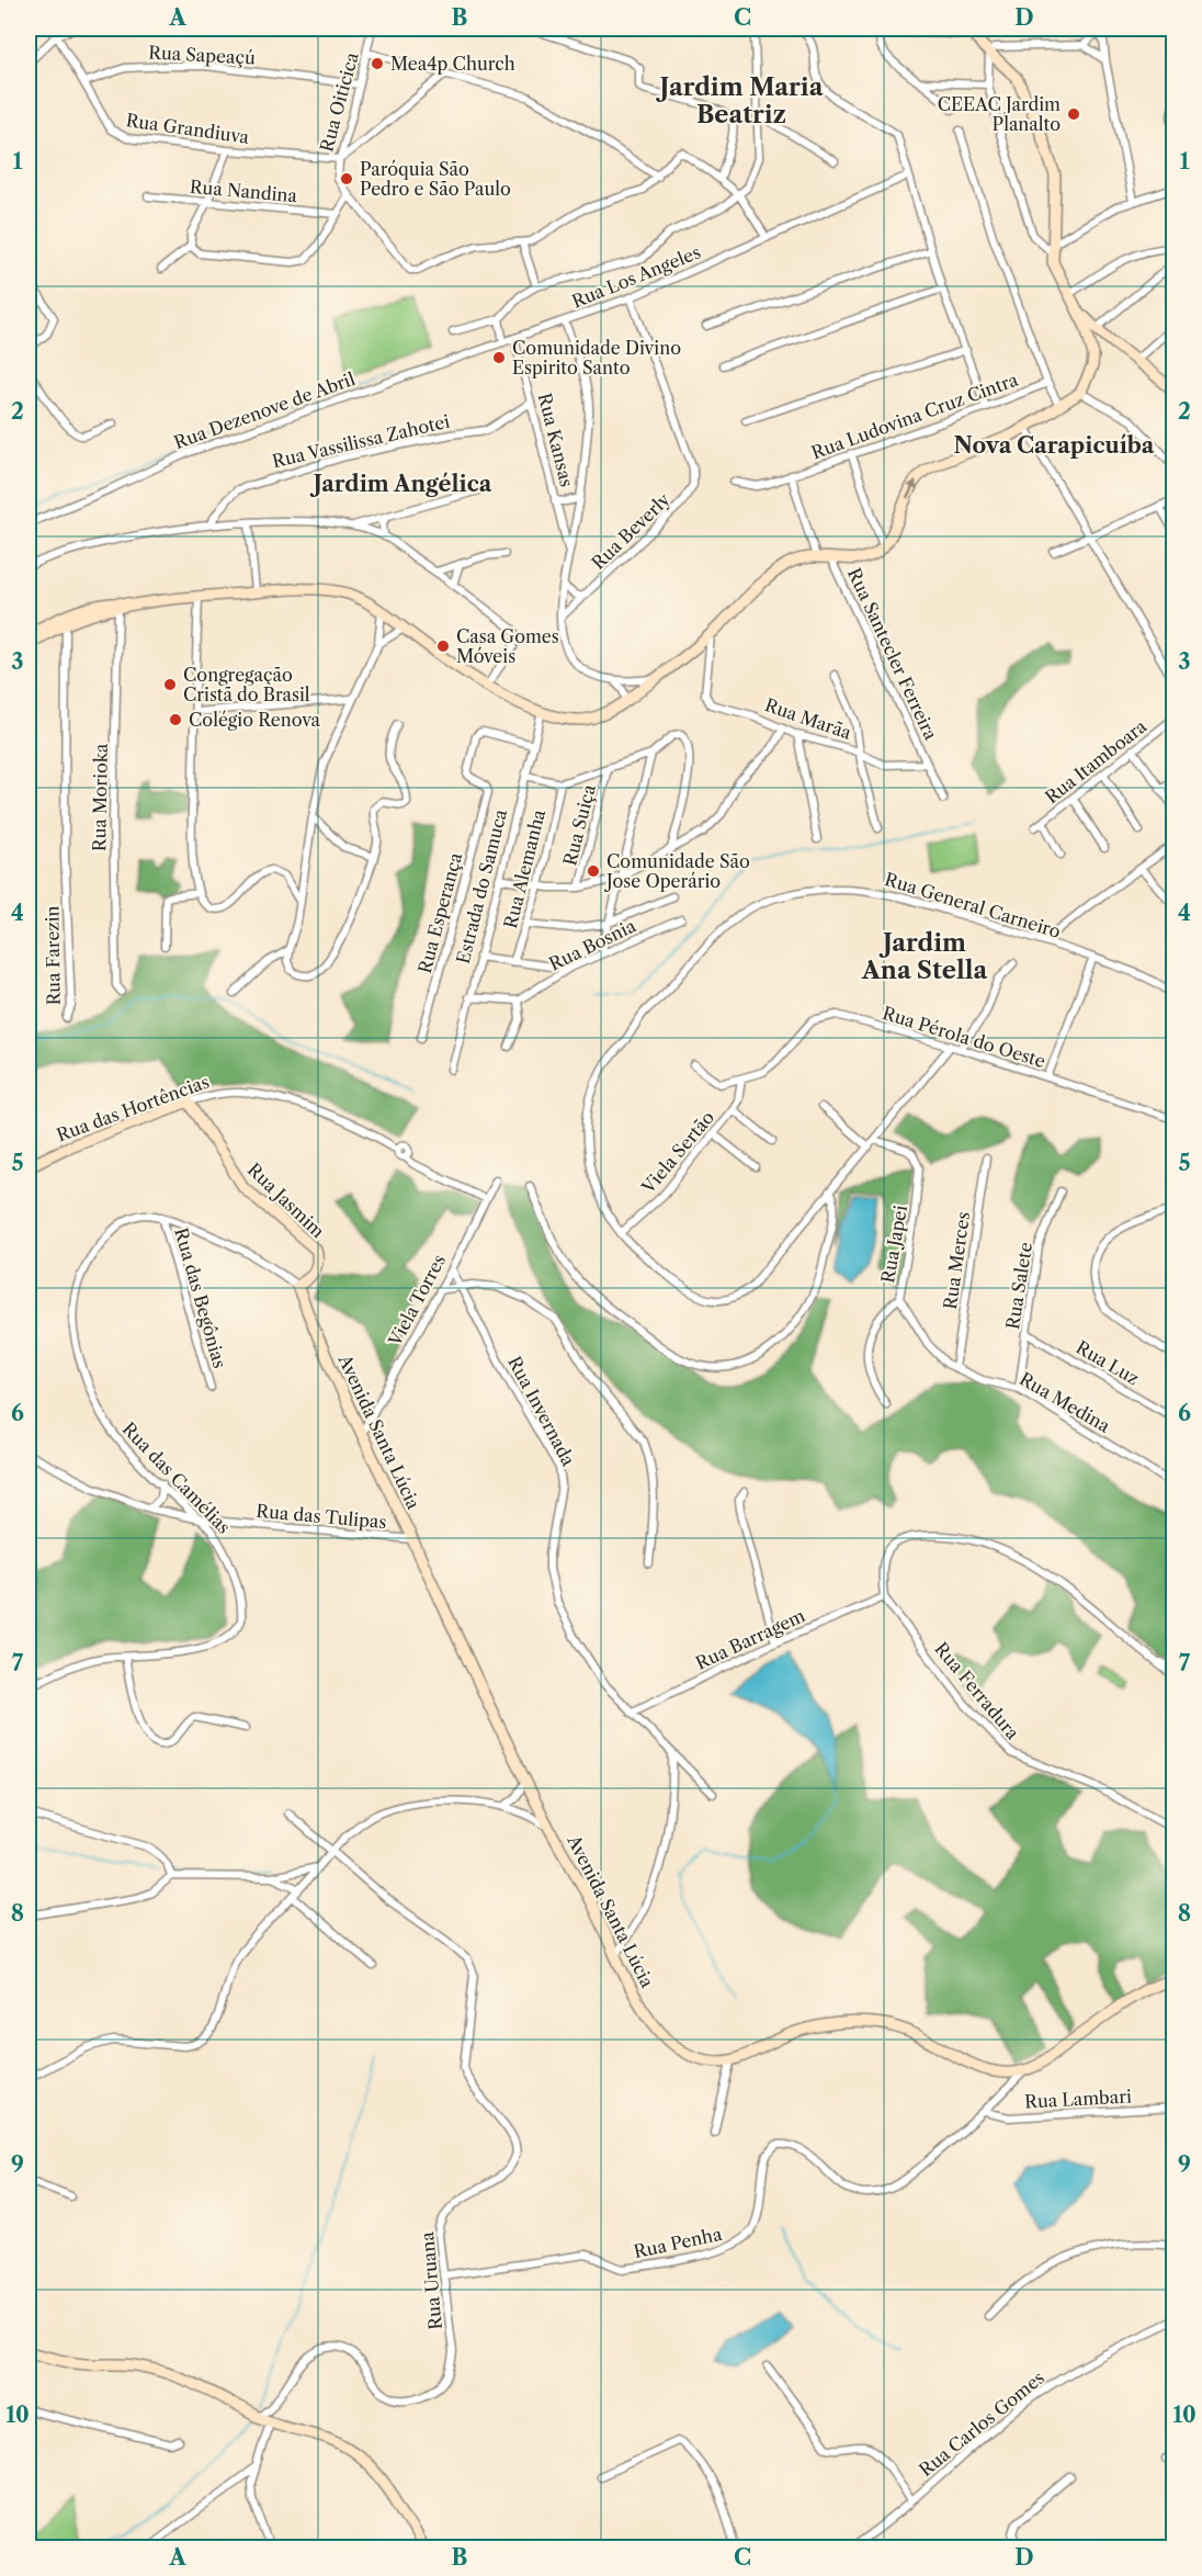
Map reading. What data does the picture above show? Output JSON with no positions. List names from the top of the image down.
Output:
{
  "streets": {
    "street": [
      "Rua Sapeaçú",
      "Rua Oiticica",
      "Rua Grandiuva",
      "Rua Nandina",
      "Rua Los Angeles",
      "Rua Dezenove de Abril",
      "Rua Ludovina Cruz Cintra",
      "Rua Kansas",
      "Rua Vassilissa Zahotei",
      "Rua Beverly",
      "Rua Santecler Ferreira",
      "Rua Marãa",
      "Rua Itamboara",
      "Rua Morioka",
      "Rua Suiça",
      "Rua Alemanha",
      "Estrada do Samuca",
      "Rua General Carneiro",
      "Rua Esperança",
      "Rua Bosnia",
      "Rua Farezin",
      "Rua Pérola do Oeste",
      "Rua das Hortências",
      "Viela Sertão",
      "Rua Jasmim",
      "Rua Japei",
      "Rua Merces",
      "Rua Salete",
      "Rua das Begônias",
      "Viela Torres",
      "Rua Luz",
      "Rua Medina",
      "Rua Invernada",
      "Avenida Santa Lúcia",
      "Rua das Camélias",
      "Rua das Tulipas",
      "Rua Barragem",
      "Rua Ferradura",
      "Rua Lambari",
      "Rua Penha",
      "Rua Uruana",
      "Rua Carlos Gomes"
    ]
  },
  "crossings": [
    ["Rua Sapeaçú", "Rua Oiticica"],
    ["Rua Sapeaçú", "Rua Grandiuva"],
    ["Rua Oiticica", "Rua Grandiuva"],
    ["Rua Los Angeles", "Rua Dezenove de Abril"],
    ["Rua Los Angeles", "Rua Kansas"],
    ["Rua Los Angeles", "Rua Beverly"],
    ["Rua Dezenove de Abril", "Rua Kansas"],
    ["Rua Kansas", "Rua Vassilissa Zahotei"],
    ["Rua Santecler Ferreira", "Rua Marãa"],
    ["Rua Alemanha", "Rua Bosnia"],
    ["Estrada do Samuca", "Rua Esperança"],
    ["Rua General Carneiro", "Rua Pérola do Oeste"],
    ["Rua General Carneiro", "Viela Sertão"],
    ["Rua General Carneiro", "Rua Japei"],
    ["Rua Pérola do Oeste", "Viela Sertão"],
    ["Rua das Hortências", "Rua Jasmim"],
    ["Rua das Hortências", "Viela Torres"],
    ["Rua Jasmim", "Avenida Santa Lúcia"],
    ["Rua Jasmim", "Rua das Camélias"],
    ["Rua Japei", "Rua Medina"],
    ["Rua Merces", "Rua Medina"],
    ["Rua Salete", "Rua Luz"],
    ["Rua Salete", "Rua Medina"],
    ["Rua das Begônias", "Rua das Camélias"],
    ["Viela Torres", "Rua Invernada"],
    ["Viela Torres", "Avenida Santa Lúcia"],
    ["Rua Invernada", "Rua Barragem"],
    ["Avenida Santa Lúcia", "Rua das Camélias"],
    ["Avenida Santa Lúcia", "Rua das Tulipas"],
    ["Rua das Camélias", "Rua das Tulipas"],
    ["Rua Barragem", "Rua Ferradura"],
    ["Rua Lambari", "Rua Penha"],
    ["Rua Penha", "Rua Uruana"]
  ],
  "districts": [
    "Jardim Maria Beatriz",
    "Nova Carapicuíba",
    "Jardim Angélica",
    "Jardim Ana Stella"
  ],
  "places": [
    "Mea4p Church",
    "CEEAC Jardim Planalto",
    "Paróquia São Pedro e São Paulo",
    "Comunidade Divino Espirito Santo",
    "Casa Gomes Móveis",
    "Congregação Cristã do Brasil",
    "Colégio Renova",
    "Comunidade São Jose Operário"
  ],
  "grid": {
    "columns": [
      "A",
      "B",
      "C",
      "D"
    ],
    "rows": [
      "1",
      "2",
      "3",
      "4",
      "5",
      "6",
      "7",
      "8",
      "9",
      "10"
    ]
  }
}
